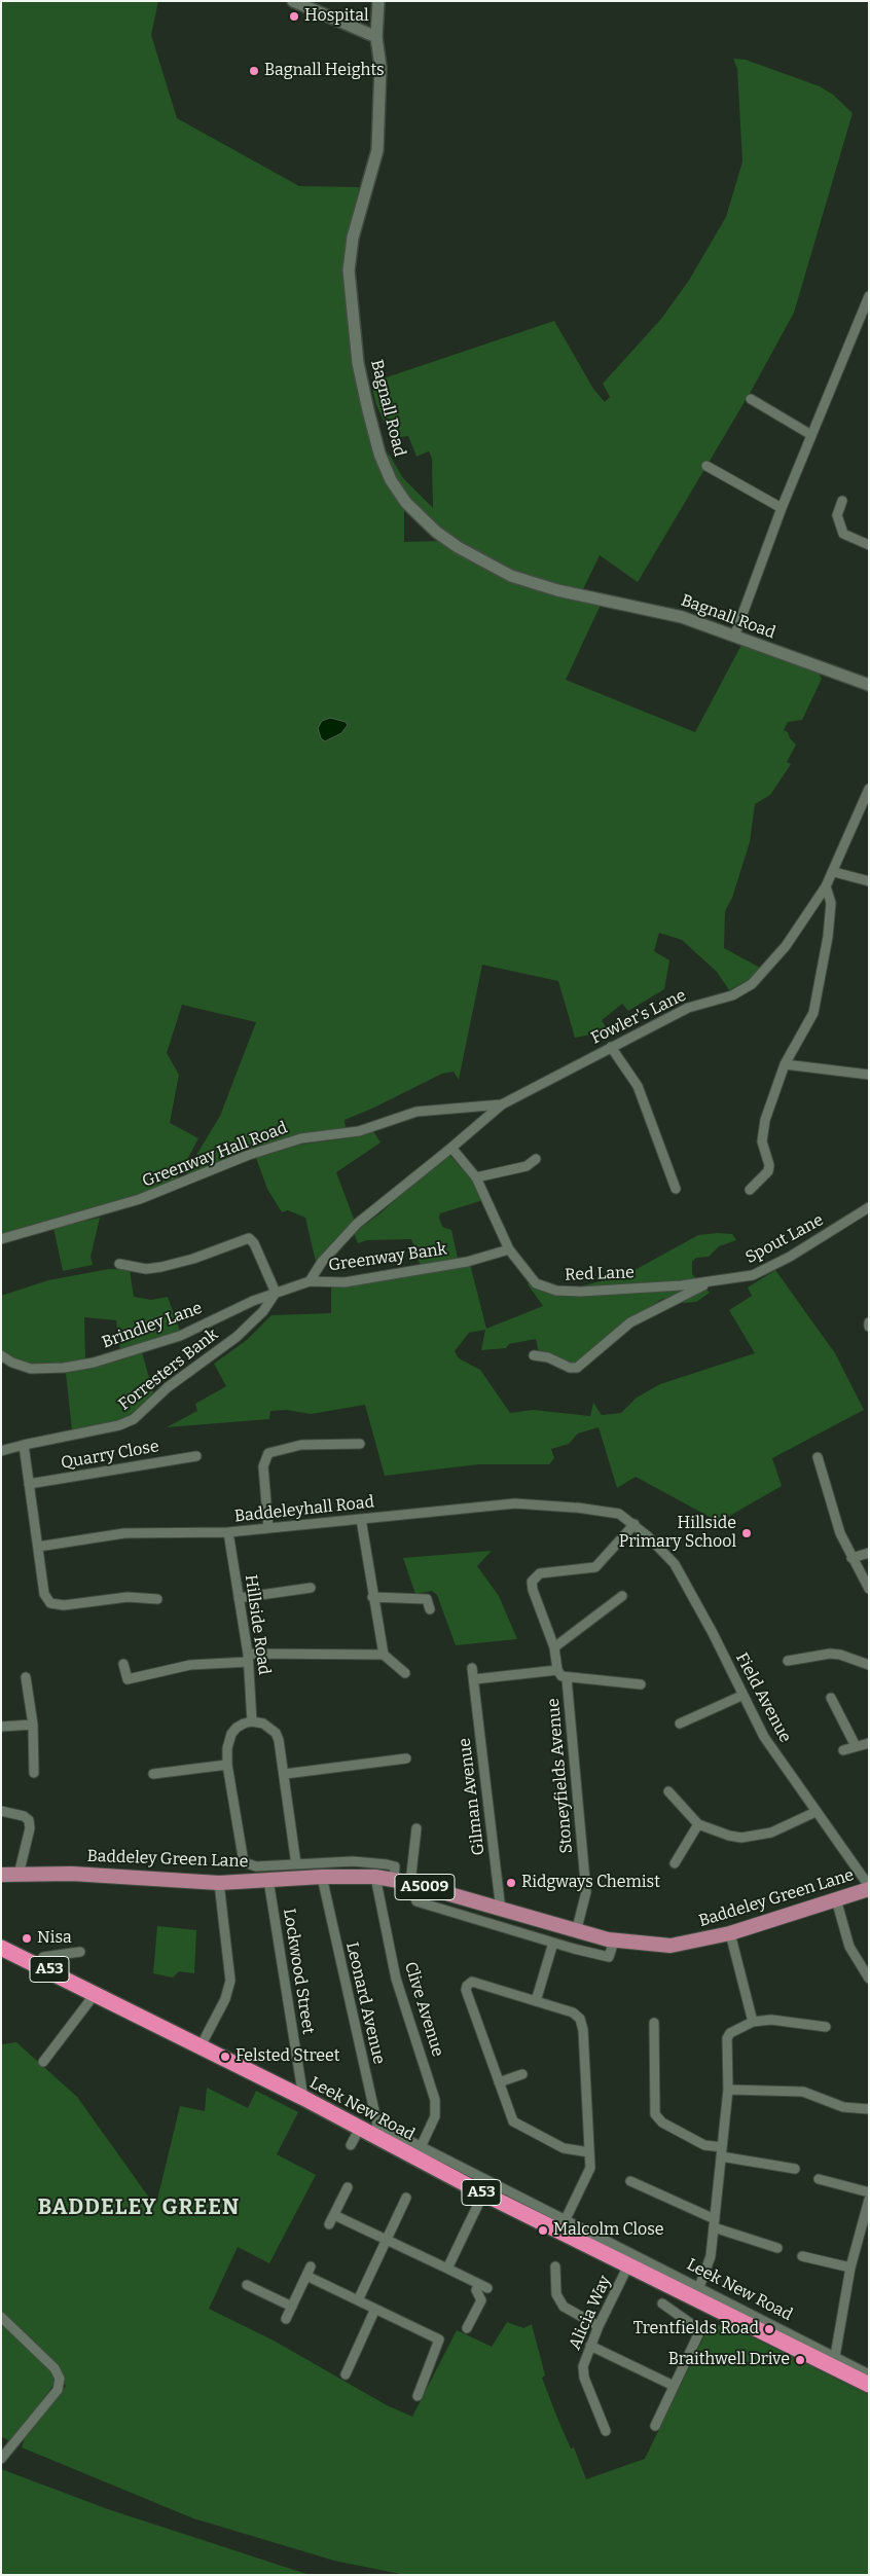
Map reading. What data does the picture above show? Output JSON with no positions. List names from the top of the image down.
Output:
{
  "streets": {
    "highway": ["A53", "Leek New Road"],
    "main road": ["Baddeley Green Lane", "A5009"],
    "street": [
      "Bagnall Road",
      "Fowler's Lane",
      "Greenway Hall Road",
      "Spout Lane",
      "Greenway Bank",
      "Red Lane",
      "Brindley Lane",
      "Forresters Bank",
      "Quarry Close",
      "Baddeleyhall Road",
      "Hillside Road",
      "Field Avenue",
      "Stoneyfields Avenue",
      "Gilman Avenue",
      "Lockwood Street",
      "Leonard Avenue",
      "Clive Avenue",
      "Alicia Way"
    ]
  },
  "crossings": [
    ["Fowler's Lane", "Greenway Hall Road"],
    ["Fowler's Lane", "Greenway Bank"],
    ["Greenway Hall Road", "Greenway Bank"],
    ["Spout Lane", "Red Lane"],
    ["Greenway Bank", "Red Lane"],
    ["Greenway Bank", "Brindley Lane"],
    ["Brindley Lane", "Forresters Bank"],
    ["Baddeleyhall Road", "Hillside Road"],
    ["Baddeleyhall Road", "Field Avenue"],
    ["Field Avenue", "Baddeley Green Lane"],
    ["Stoneyfields Avenue", "Baddeley Green Lane"],
    ["Gilman Avenue", "Baddeley Green Lane"],
    ["Baddeley Green Lane", "Lockwood Street"],
    ["Baddeley Green Lane", "Leonard Avenue"],
    ["Baddeley Green Lane", "Clive Avenue"],
    ["Lockwood Street", "Leek New Road"],
    ["Leonard Avenue", "Leek New Road"],
    ["Clive Avenue", "Leek New Road"],
    ["Leek New Road", "Alicia Way"]
  ],
  "districts": ["BADDELEY GREEN"],
  "places": [
    "Hospital",
    "Bagnall Heights",
    "Hillside Primary School",
    "Ridgways Chemist",
    "Nisa",
    "Felsted Street",
    "Malcolm Close",
    "Trentfields Road",
    "Braithwell Drive"
  ]
}
